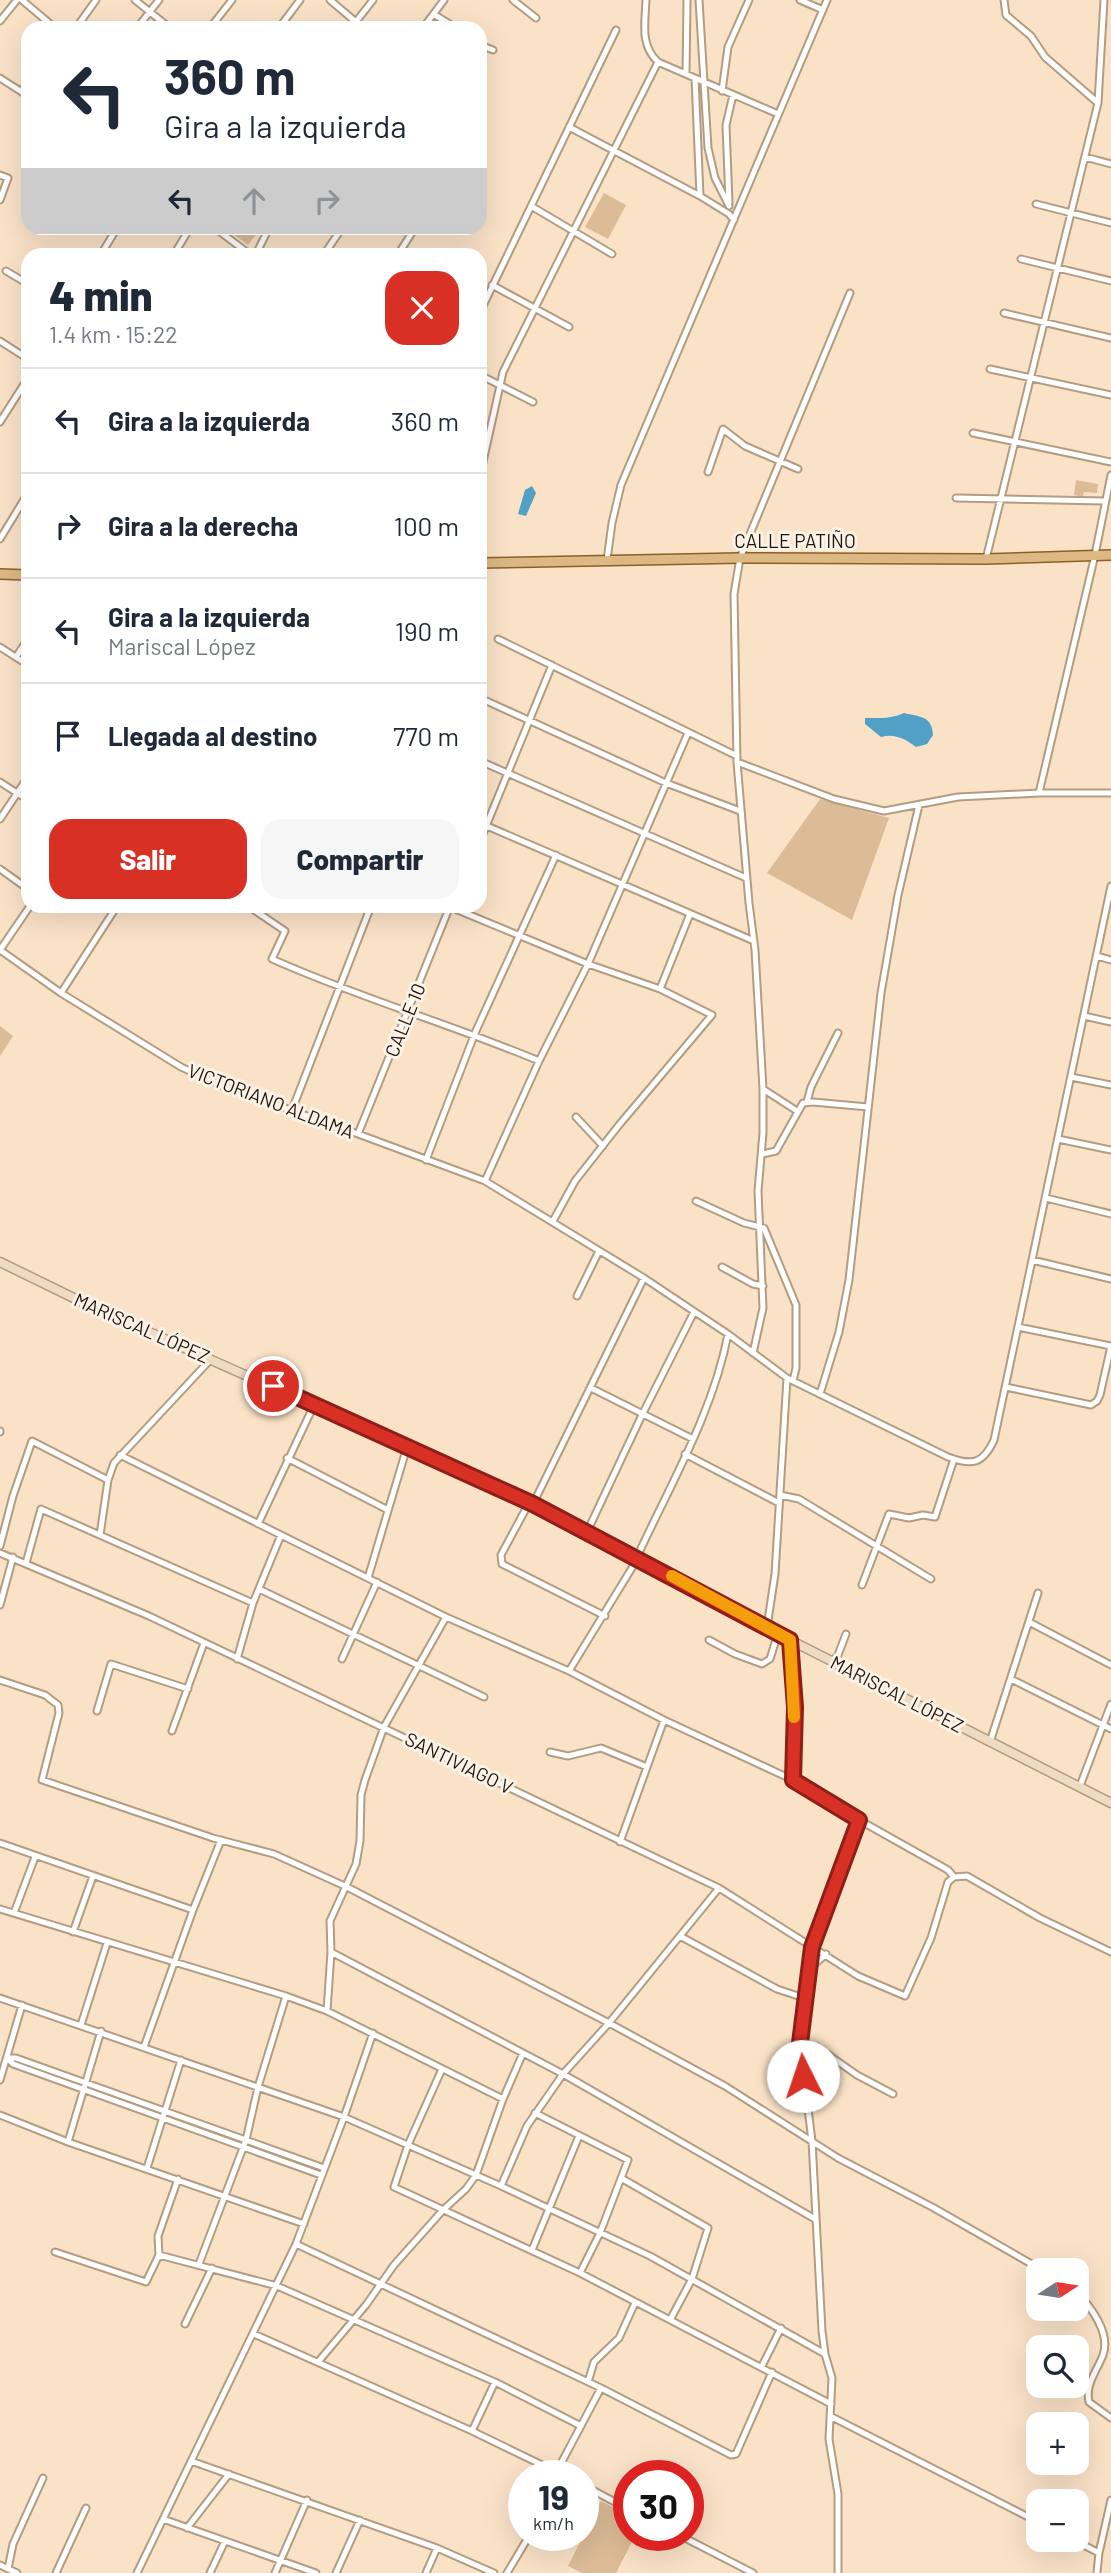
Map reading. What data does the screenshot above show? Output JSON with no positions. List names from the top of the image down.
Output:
{
  "streets": {
    "main road": ["CALLE PATIÑO"],
    "street": [
      "CALLE 10",
      "VICTORIANO ALDAMA",
      "MARISCAL LÓPEZ",
      "SANTIVIAGO V"
    ]
  },
  "crossings": [
    ["CALLE 10", "VICTORIANO ALDAMA"]
  ],
  "north": "right",
  "page": {
    "turn": ["360 m", "Gira a la izquierda"],
    "heading": ["4 min", "1.4 km · 15:22"],
    "list": [
      {
        "name": "Gira a la izquierda",
        "value": "360 m"
      },
      {
        "name": "Gira a la derecha",
        "value": "100 m"
      },
      {
        "name": "Gira a la izquierda",
        "note": "Mariscal López",
        "value": "190 m"
      },
      {
        "name": "Llegada al destino",
        "value": "770 m"
      }
    ],
    "buttons": ["Salir", "Compartir"],
    "map_buttons": ["+", "−"],
    "speed": "19 km/h",
    "limit": "30"
  }
}
